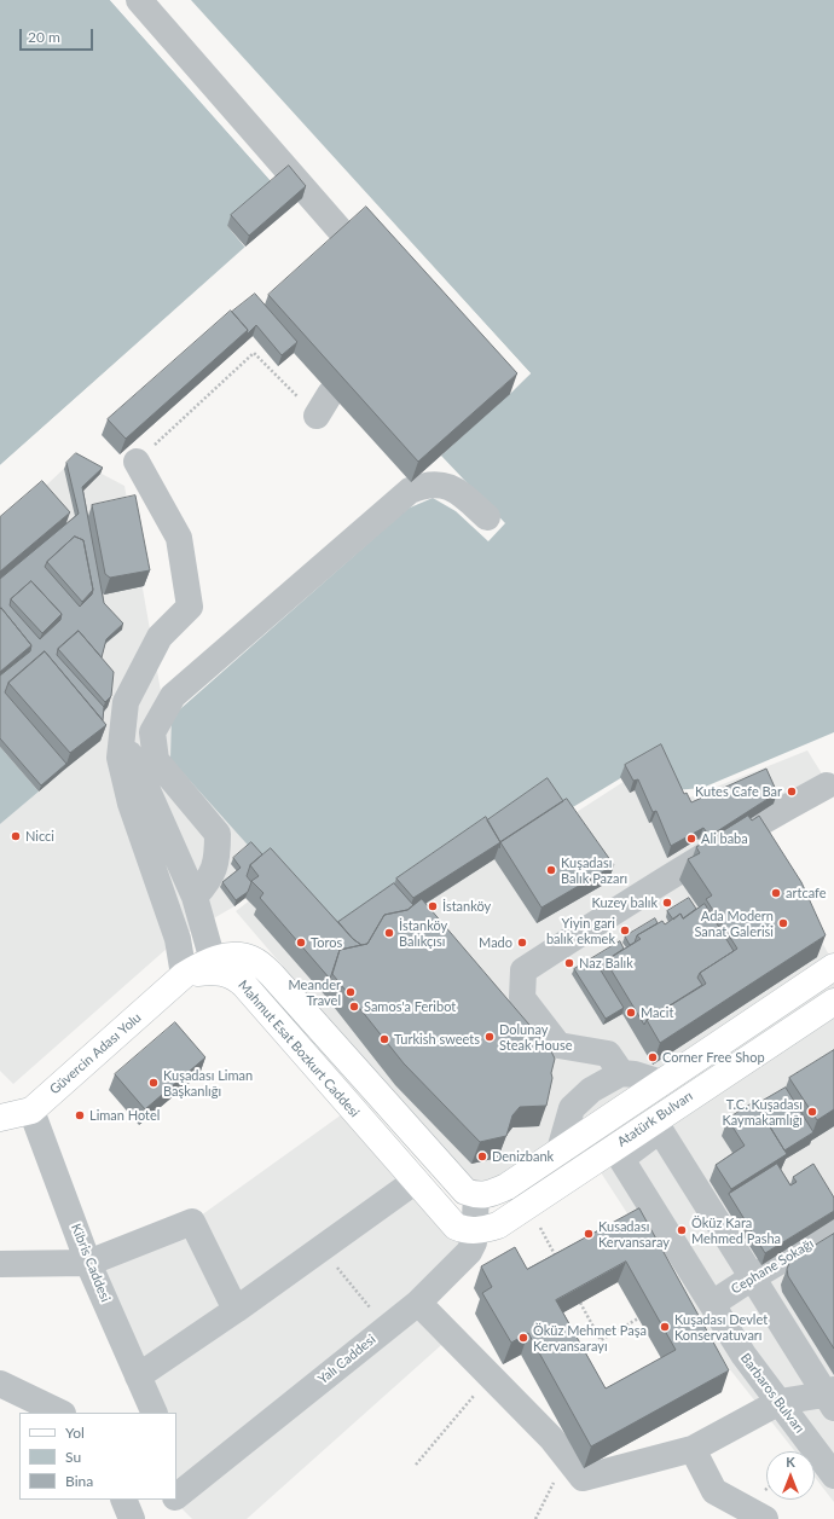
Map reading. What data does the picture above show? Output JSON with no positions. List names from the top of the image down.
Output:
{
  "streets": {
    "main road": ["Mahmut Esat Bozkurt Caddesi", "Güvercin Adası Yolu", "Atatürk Bulvarı"],
    "street": [
      "Kibris Caddesi",
      "Cephane Sokağı",
      "Yalı Caddesi",
      "Barbaros Bulvarı"
    ]
  },
  "crossings": [
    ["Mahmut Esat Bozkurt Caddesi", "Güvercin Adası Yolu"],
    ["Mahmut Esat Bozkurt Caddesi", "Atatürk Bulvarı"],
    ["Mahmut Esat Bozkurt Caddesi", "Yalı Caddesi"],
    ["Güvercin Adası Yolu", "Kibris Caddesi"],
    ["Atatürk Bulvarı", "Yalı Caddesi"],
    ["Cephane Sokağı", "Barbaros Bulvarı"]
  ],
  "places": [
    "Kutes Cafe Bar",
    "Nicci",
    "Ali baba",
    "Kuşadası Balık Pazarı",
    "artcafe",
    "Kuzey balık",
    "İstanköy",
    "Ada Modern Sanat Galerisi",
    "Yiyin gari balık ekmek",
    "İstanköy Balıkçısı",
    "Toros",
    "Mado",
    "Naz Balık",
    "Meander Travel",
    "Samos'a Feribot",
    "Macit",
    "Dolunay Steak House",
    "Turkish sweets",
    "Corner Free Shop",
    "Kuşadası Liman Başkanlığı",
    "T.C. Kuşadası Kaymakamlığı",
    "Liman Hotel",
    "Denizbank",
    "Öküz Kara Mehmed Pasha",
    "Kusadası Kervansaray",
    "Kuşadası Devlet Konservatuvarı",
    "Öküz Mehmet Paşa Kervansarayı"
  ],
  "legend": ["Yol", "Su", "Bina"],
  "scale_bar": "20 m",
  "north": "top"
}
